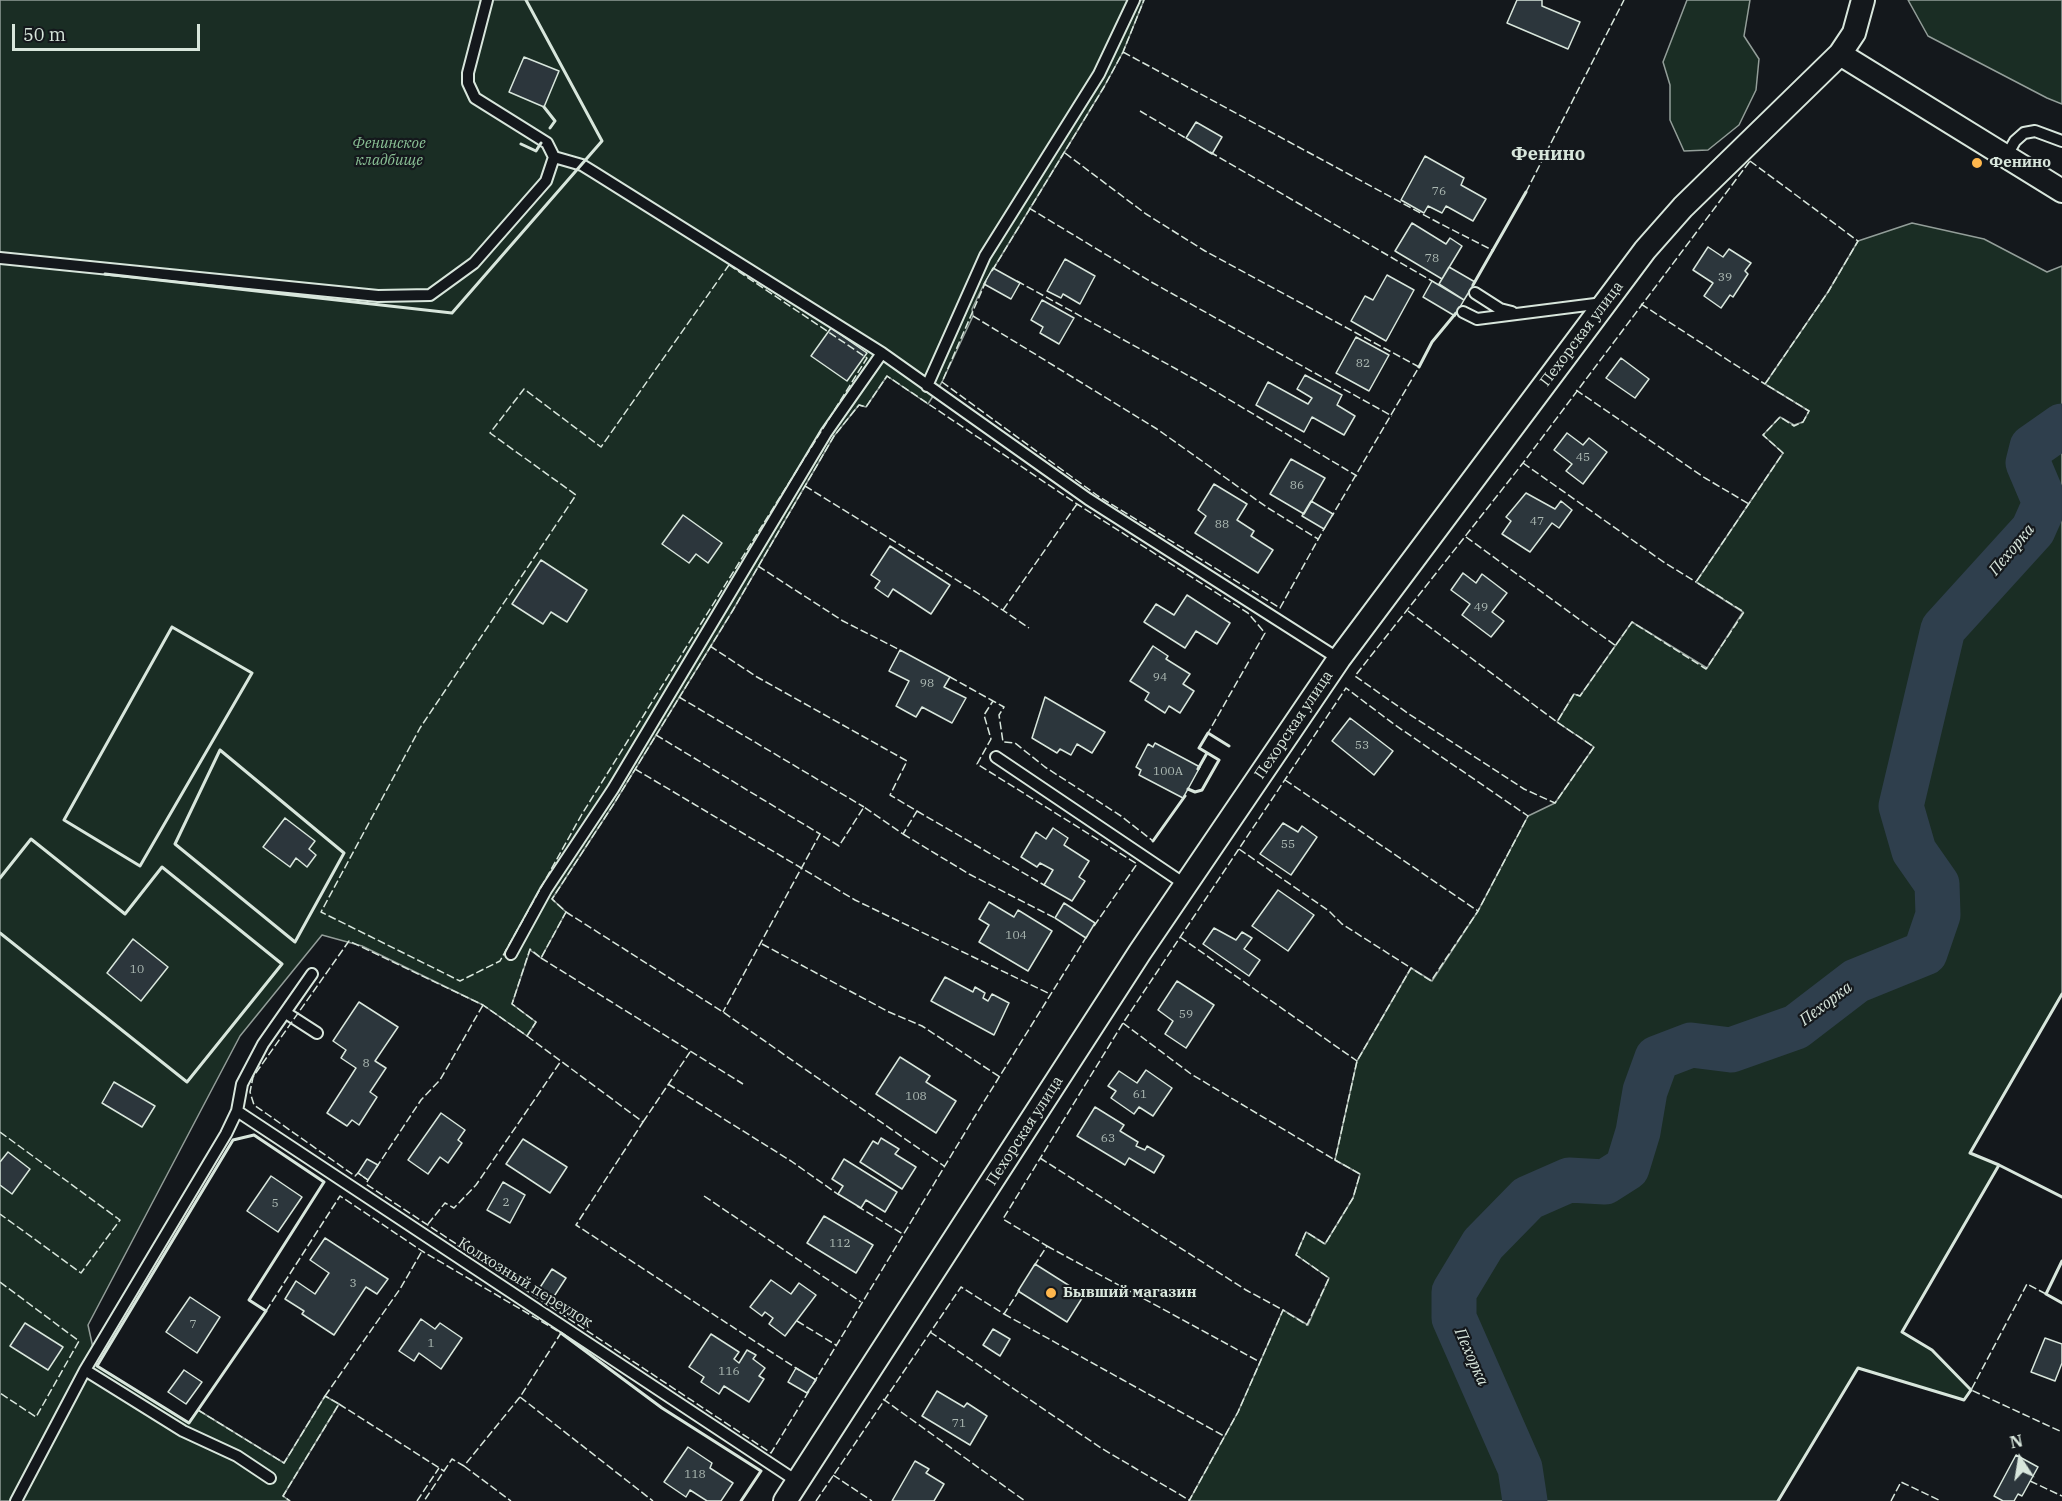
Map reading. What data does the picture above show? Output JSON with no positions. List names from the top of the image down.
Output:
{
  "streets": {
    "street": ["Пехорская улица"],
    "lane": ["Колхозный переулок"]
  },
  "crossings": [
    ["Пехорская улица", "Колхозный переулок"]
  ],
  "districts": ["Фенино"],
  "water": ["Пехорка"],
  "parks": ["Фенинское кладбище"],
  "places": ["Фенино", "Бывший магазин"],
  "house_numbers": [
    "76",
    "78",
    "39",
    "82",
    "45",
    "86",
    "47",
    "88",
    "49",
    "94",
    "98",
    "53",
    "100А",
    "55",
    "104",
    "10",
    "59",
    "8",
    "61",
    "108",
    "63",
    "2",
    "5",
    "112",
    "3",
    "7",
    "1",
    "116",
    "71",
    "118"
  ],
  "scale_bar": "50 m",
  "north": "top"
}
